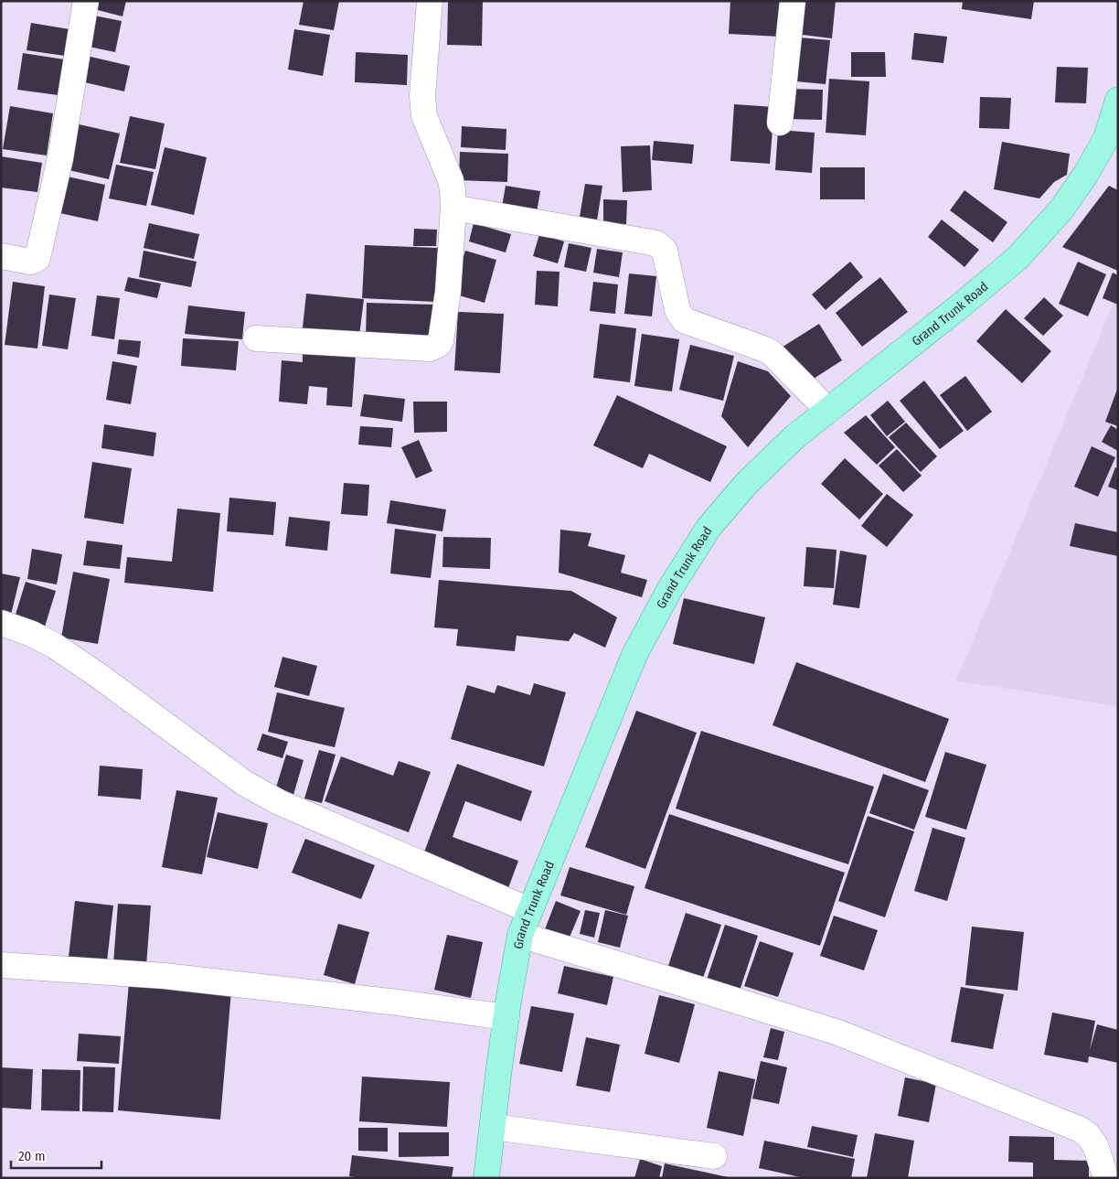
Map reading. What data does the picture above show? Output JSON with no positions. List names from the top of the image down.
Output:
{
  "streets": {
    "main road": ["Grand Trunk Road"]
  },
  "scale_bar": "20 m"
}
